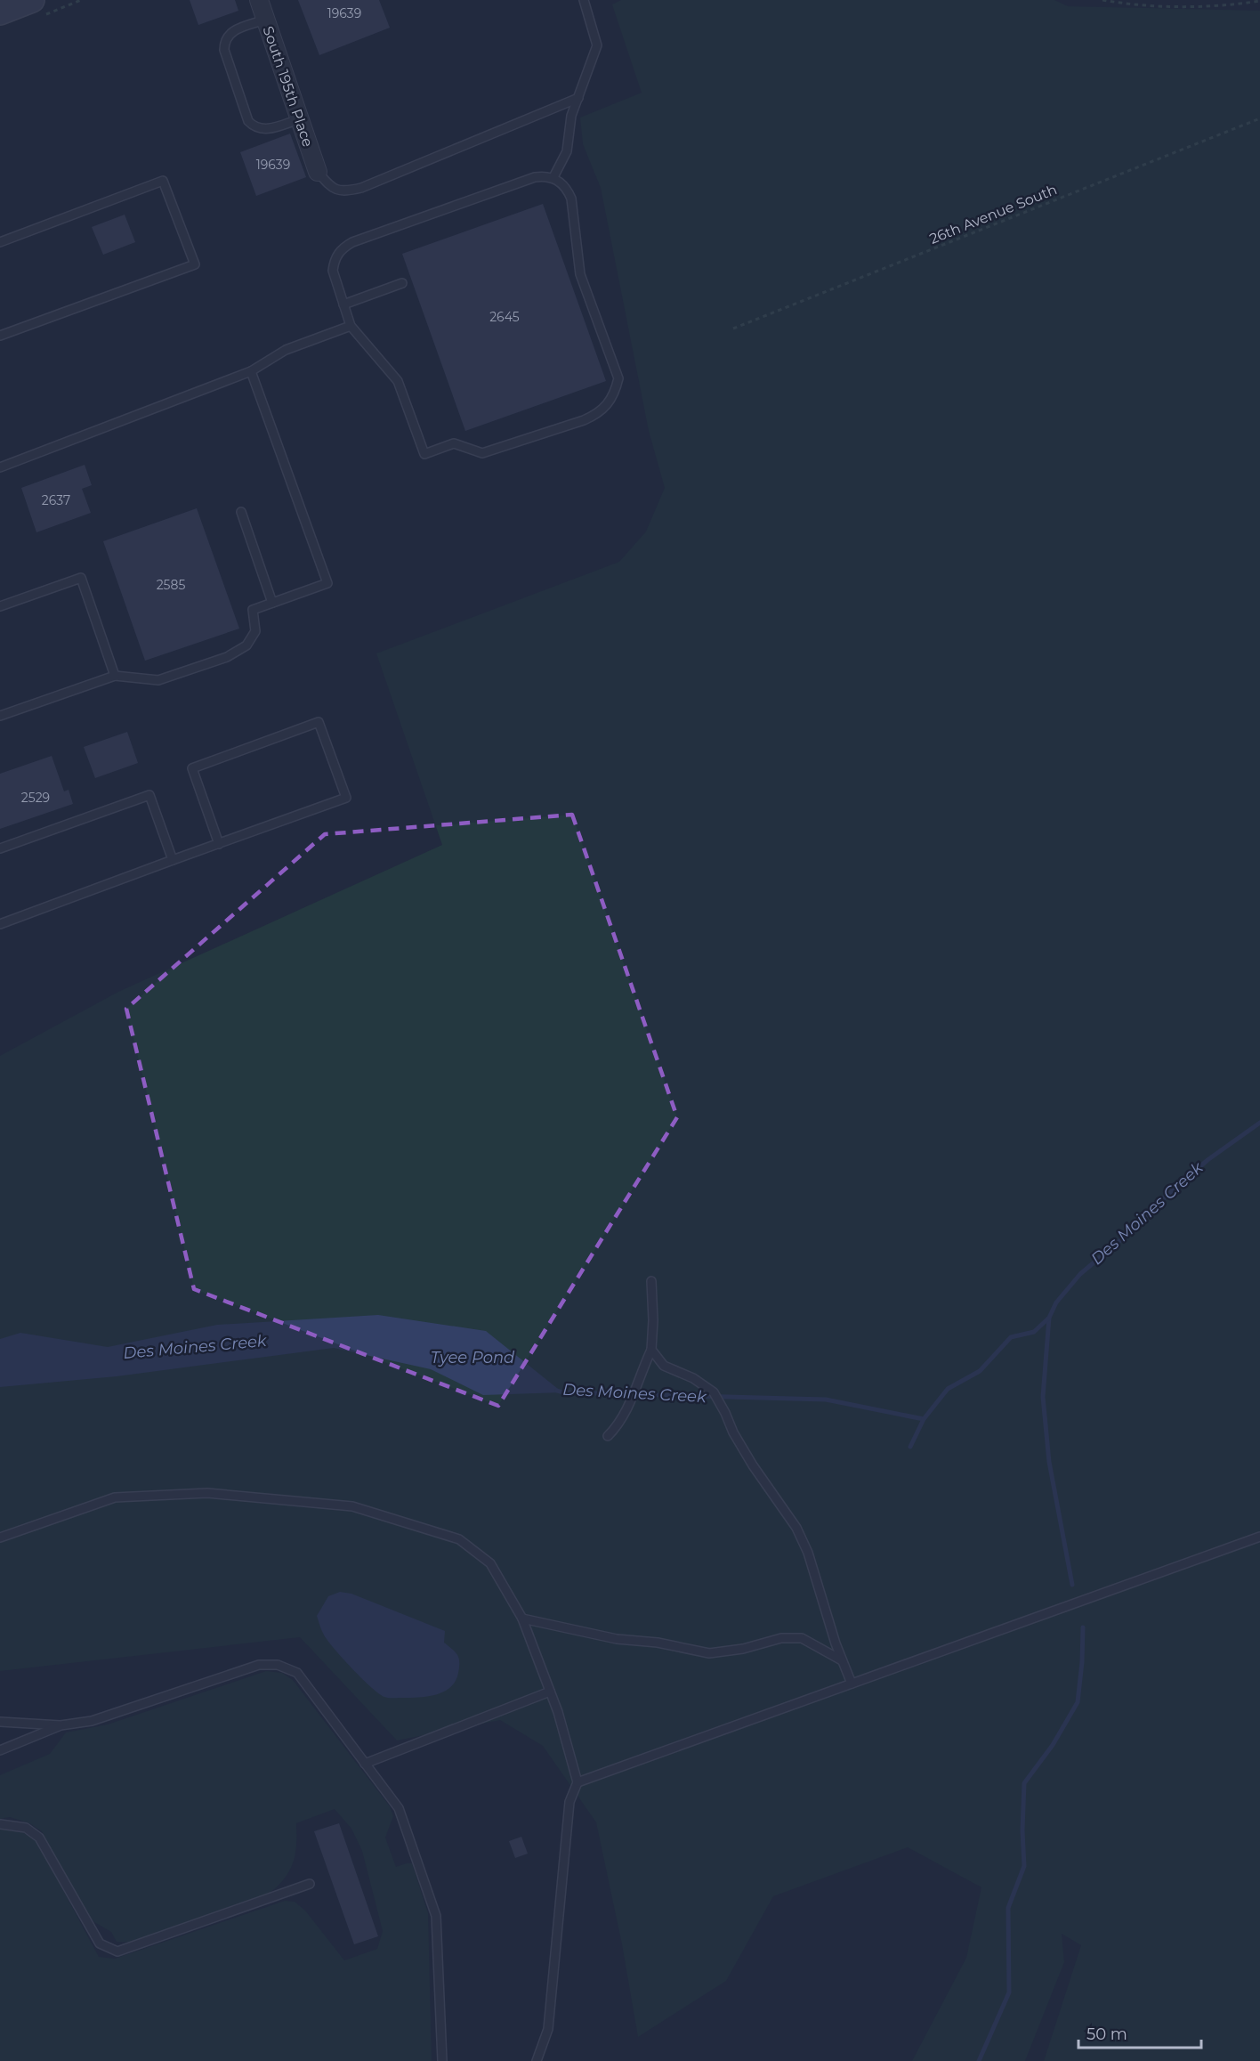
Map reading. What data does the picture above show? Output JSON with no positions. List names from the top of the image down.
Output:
{
  "streets": {
    "street": ["South 195th Place"],
    "path": ["26th Avenue South"]
  },
  "water": ["Des Moines Creek", "Tyee Pond"],
  "house_numbers": [
    "19639",
    "19639",
    "2645",
    "2637",
    "2585",
    "2529"
  ],
  "scale_bar": "50 m"
}
